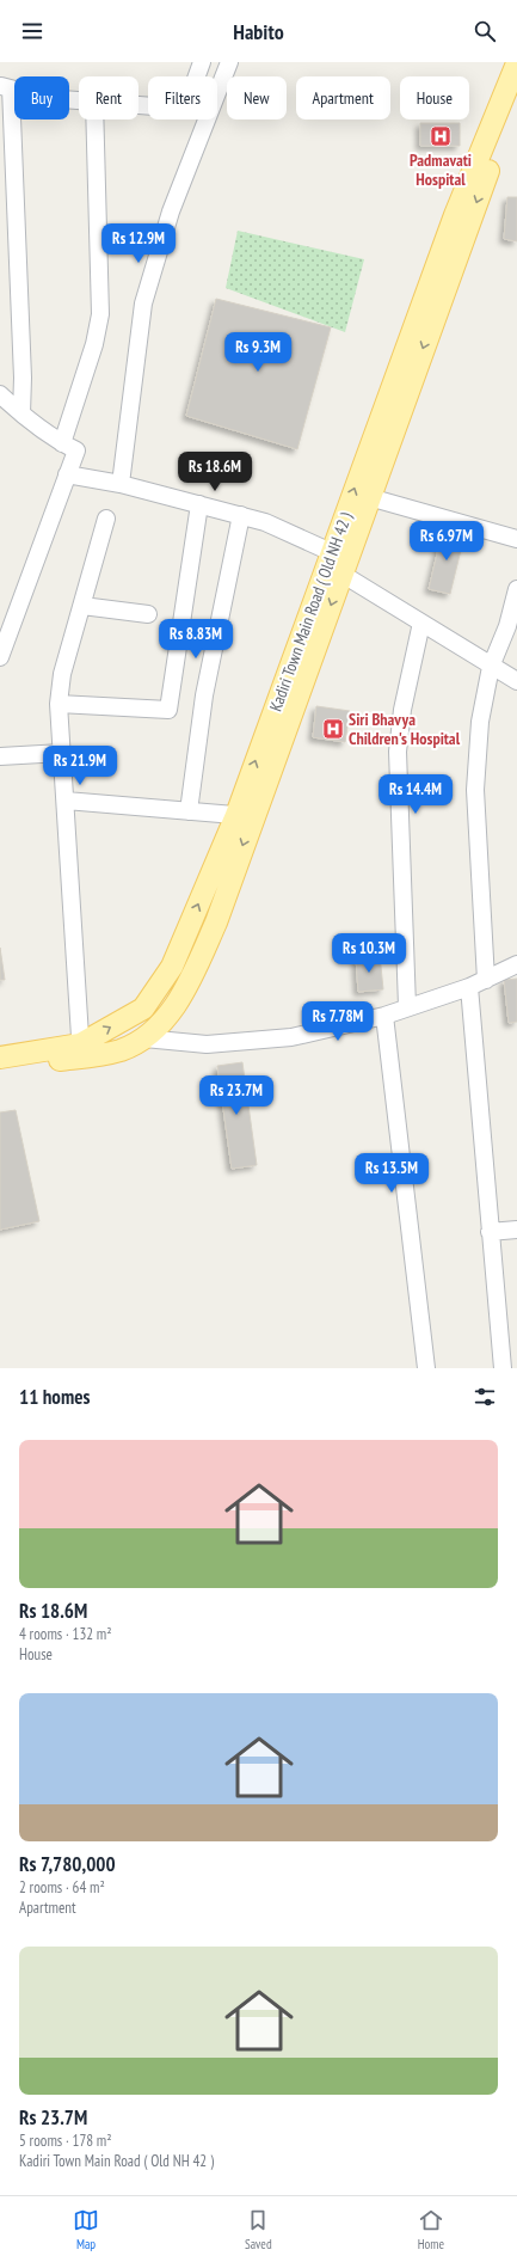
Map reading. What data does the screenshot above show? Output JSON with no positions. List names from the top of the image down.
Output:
{
  "streets": {
    "main road": ["Kadiri Town Main Road ( Old NH 42 )"]
  },
  "places": {
    "hospital": ["Padmavati Hospital", "Siri Bhavya Children's Hospital"]
  },
  "page": {
    "header": "Habito",
    "chip": [
      "Buy",
      "Rent",
      "Filters",
      "New",
      "Apartment",
      "House"
    ],
    "price": [
      "Rs 12.9M",
      "Rs 9.3M",
      "Rs 18.6M",
      "Rs 6.97M",
      "Rs 8.83M",
      "Rs 21.9M",
      "Rs 14.4M",
      "Rs 10.3M",
      "Rs 7.78M",
      "Rs 23.7M",
      "Rs 13.5M"
    ],
    "heading": "11 homes",
    "list": [
      {
        "name": "Rs 18.6M",
        "note": "4 rooms · 132 m² · House"
      },
      {
        "name": "Rs 7,780,000",
        "note": "2 rooms · 64 m² · Apartment"
      },
      {
        "name": "Rs 23.7M",
        "note": "5 rooms · 178 m² · Kadiri Town Main Road ( Old NH 42 )"
      }
    ],
    "tabs": ["Map", "Saved", "Home"]
  }
}
